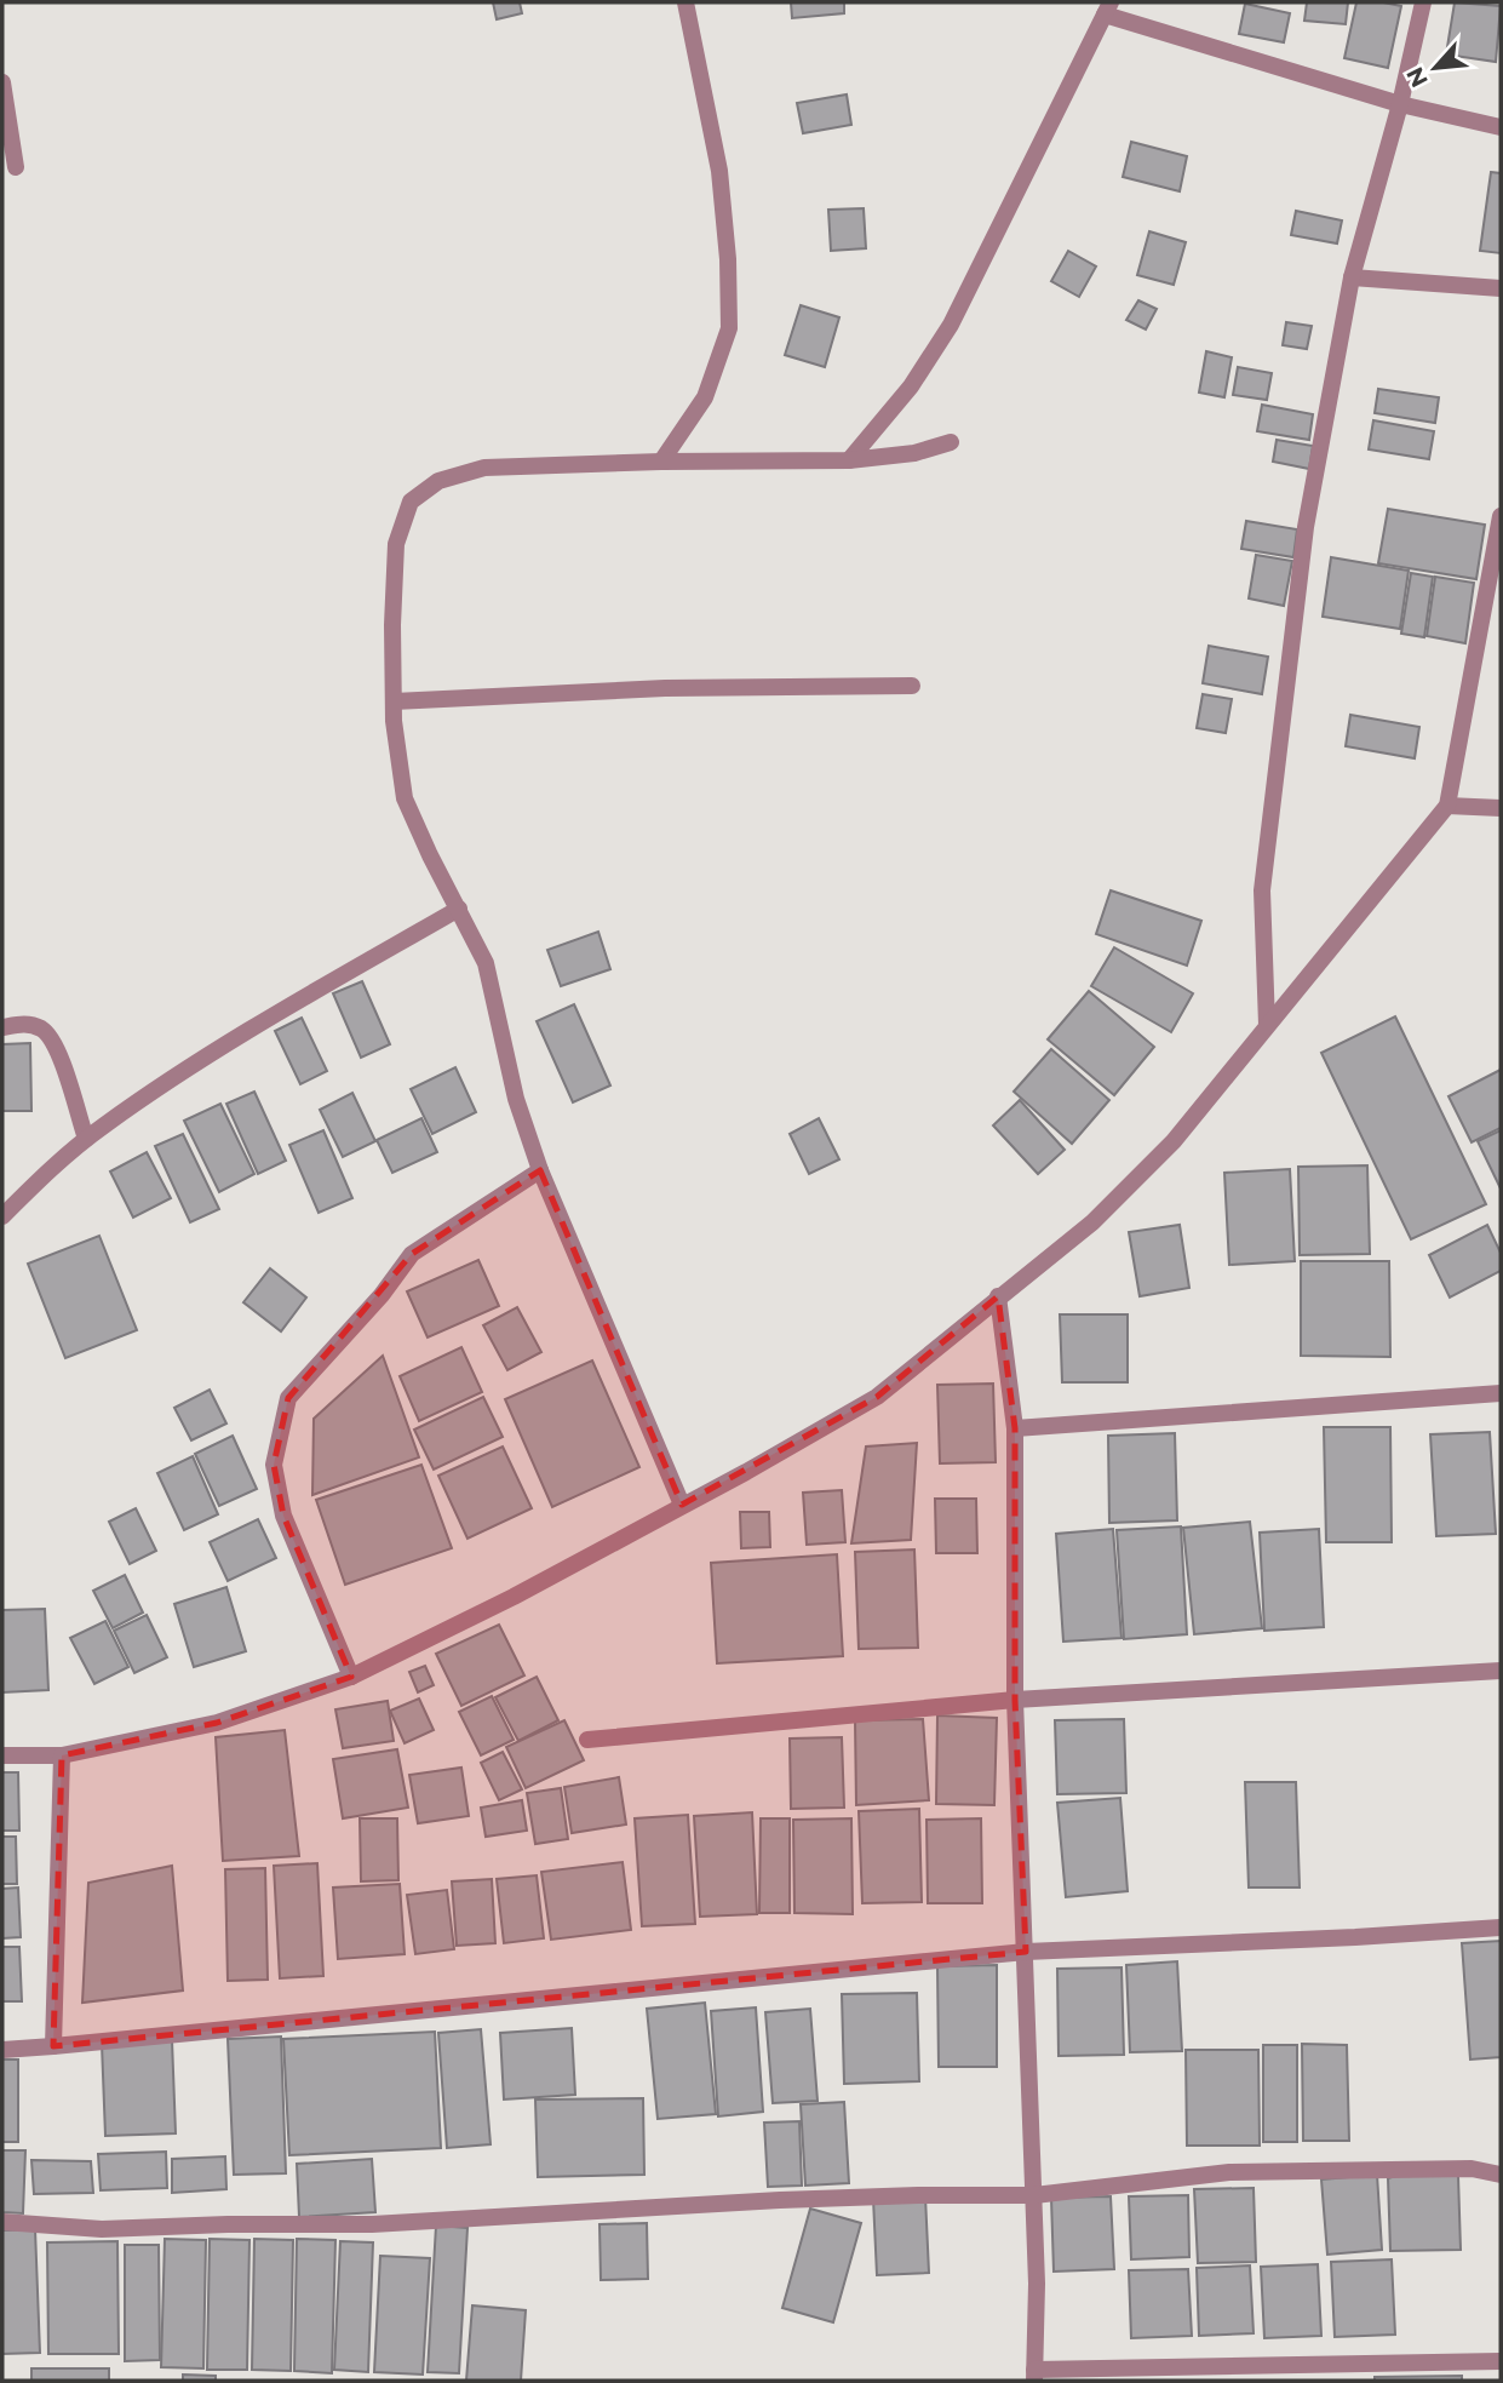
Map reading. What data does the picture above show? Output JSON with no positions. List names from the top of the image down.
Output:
{
  "north": "bottom left"
}
